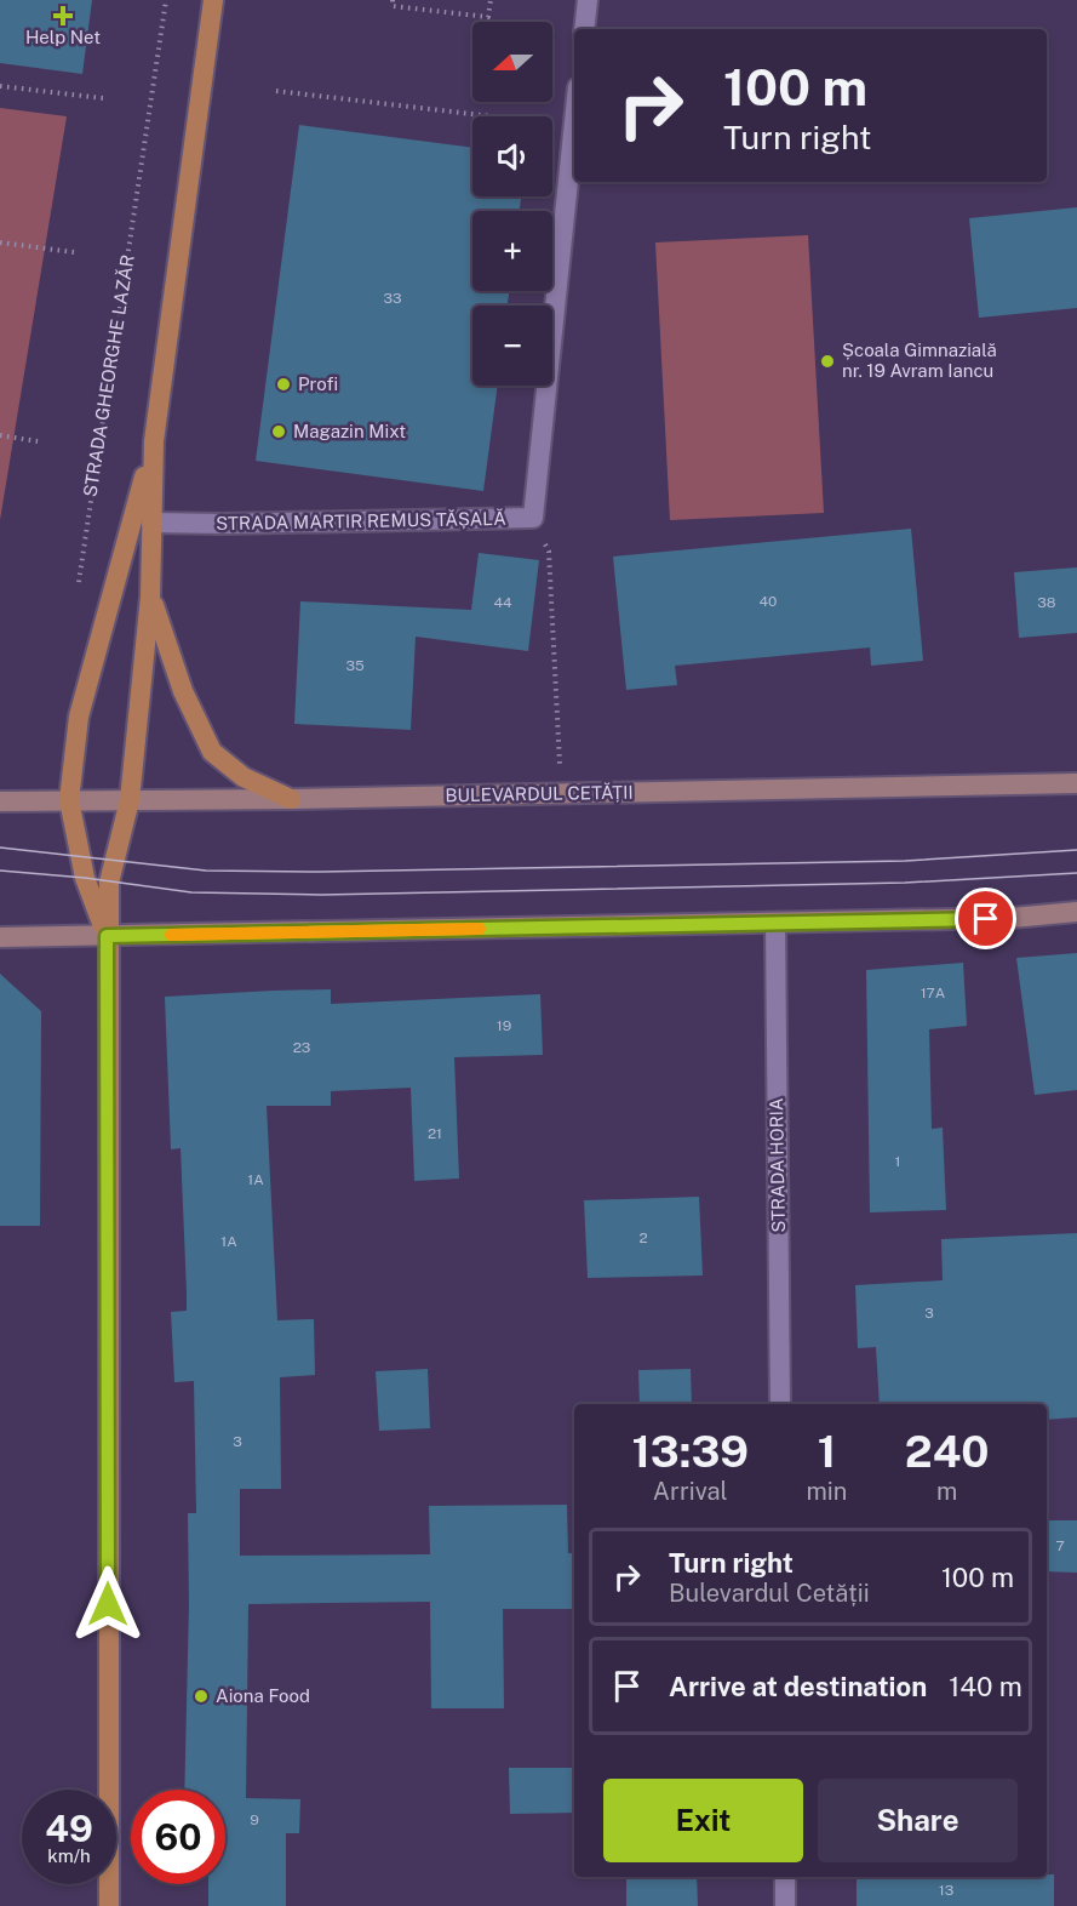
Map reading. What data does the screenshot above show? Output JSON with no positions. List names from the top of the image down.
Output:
{
  "streets": {
    "main road": ["BULEVARDUL CETĂȚII"],
    "street": ["STRADA MARTIR REMUS TĂȘALĂ", "STRADA HORIA"],
    "path": ["STRADA GHEORGHE LAZĂR"]
  },
  "places": {
    "health": ["Help Net"],
    "other": [
      "Școala Gimnazială nr. 19 Avram Iancu",
      "Profi",
      "Magazin Mixt",
      "Aiona Food"
    ]
  },
  "house_numbers": [
    "33",
    "40",
    "44",
    "38",
    "35",
    "17A",
    "19",
    "23",
    "21",
    "1",
    "1A",
    "2",
    "1A",
    "3",
    "3",
    "7",
    "9",
    "13"
  ],
  "north": "left",
  "page": {
    "map_buttons": ["+", "−"],
    "turn": ["100 m", "Turn right"],
    "eta": [
      "13:39",
      "Arrival",
      "1",
      "min",
      "240",
      "m"
    ],
    "list": [
      {
        "name": "Turn right",
        "note": "Bulevardul Cetății",
        "value": "100 m"
      },
      {
        "name": "Arrive at destination",
        "value": "140 m"
      }
    ],
    "buttons": ["Exit", "Share"],
    "speed": "49 km/h",
    "limit": "60"
  }
}
